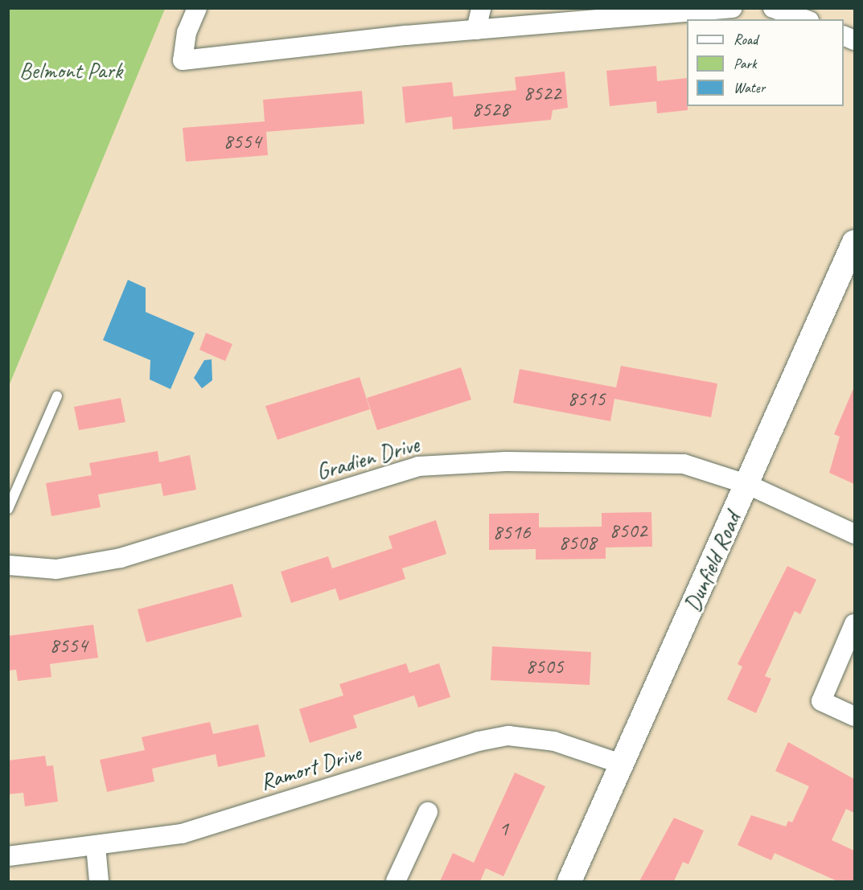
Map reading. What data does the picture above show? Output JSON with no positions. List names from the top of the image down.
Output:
{
  "streets": {
    "street": ["Gradien Drive", "Dunfield Road", "Ramort Drive"]
  },
  "crossings": [
    ["Gradien Drive", "Dunfield Road"],
    ["Dunfield Road", "Ramort Drive"]
  ],
  "parks": ["Belmont Park"],
  "house_numbers": [
    "8522",
    "8528",
    "8554",
    "8515",
    "8502",
    "8516",
    "8508",
    "8554",
    "8505",
    "1"
  ],
  "legend": ["Road", "Park", "Water"]
}
